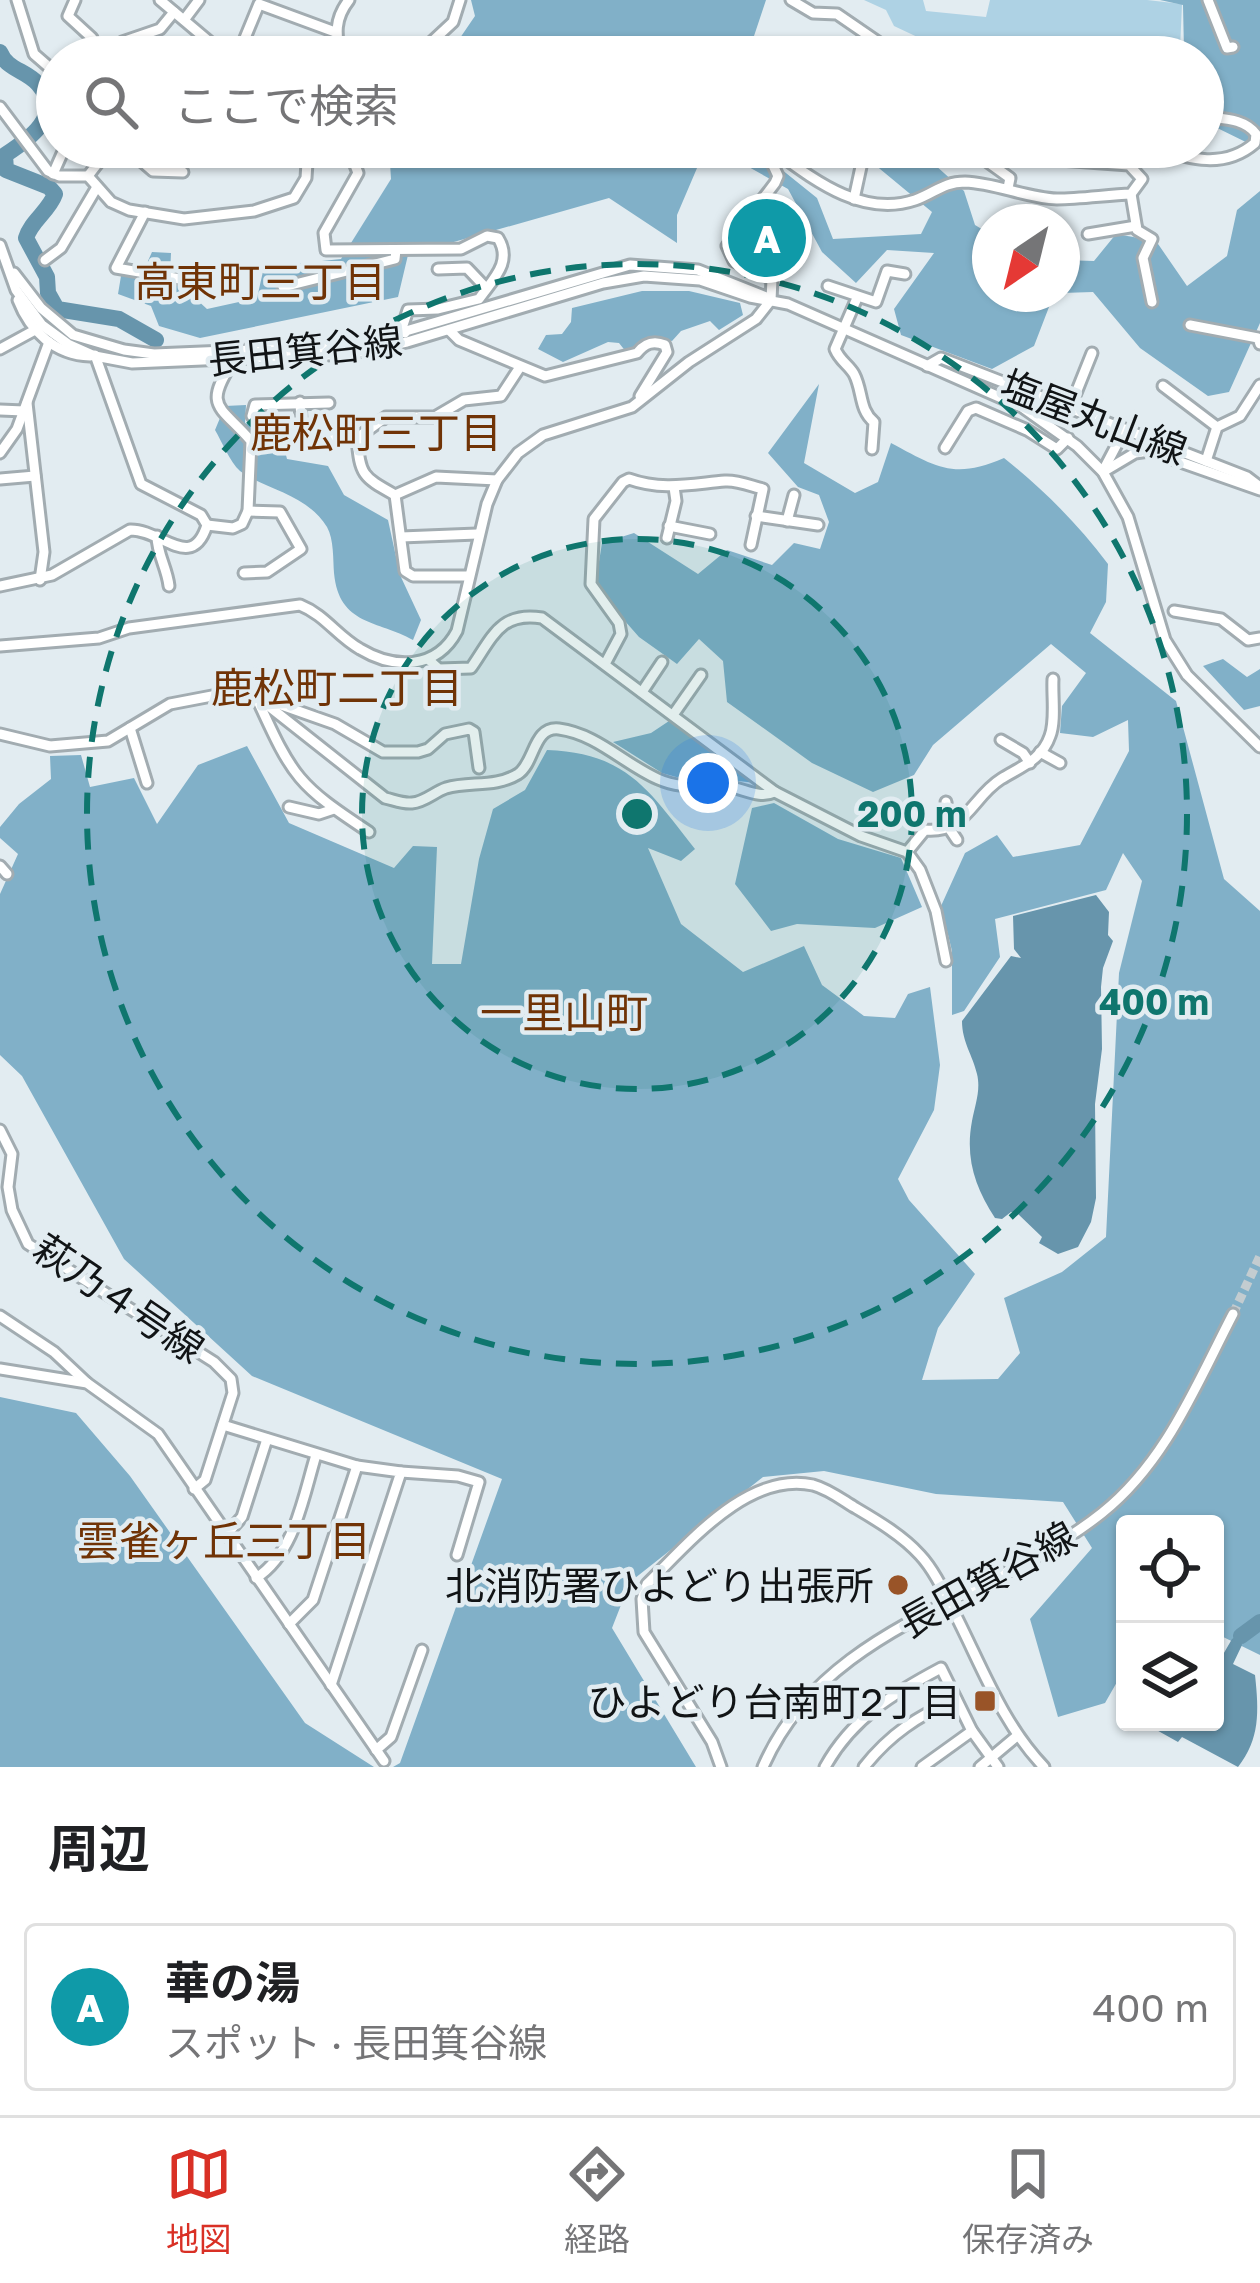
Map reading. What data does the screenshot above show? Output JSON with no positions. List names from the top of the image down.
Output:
{
  "streets": {
    "street": ["長田箕谷線", "塩屋丸山線", "萩乃４号線"]
  },
  "crossings": [
    ["長田箕谷線", "塩屋丸山線"]
  ],
  "districts": [
    "高東町三丁目",
    "鹿松町三丁目",
    "鹿松町二丁目",
    "一里山町",
    "雲雀ヶ丘三丁目"
  ],
  "places": {
    "other": ["北消防署ひよどり出張所"],
    "transit": ["ひよどり台南町2丁目"]
  },
  "north": "bottom left",
  "page": {
    "search": "ここで検索",
    "pins": "A",
    "heading": "周辺",
    "list": [
      {
        "mark": "A",
        "name": "華の湯",
        "note": "スポット · 長田箕谷線",
        "value": "400 m"
      }
    ],
    "nav": ["地図", "経路", "保存済み"]
  },
  "rings": ["200 m", "400 m"]
}
